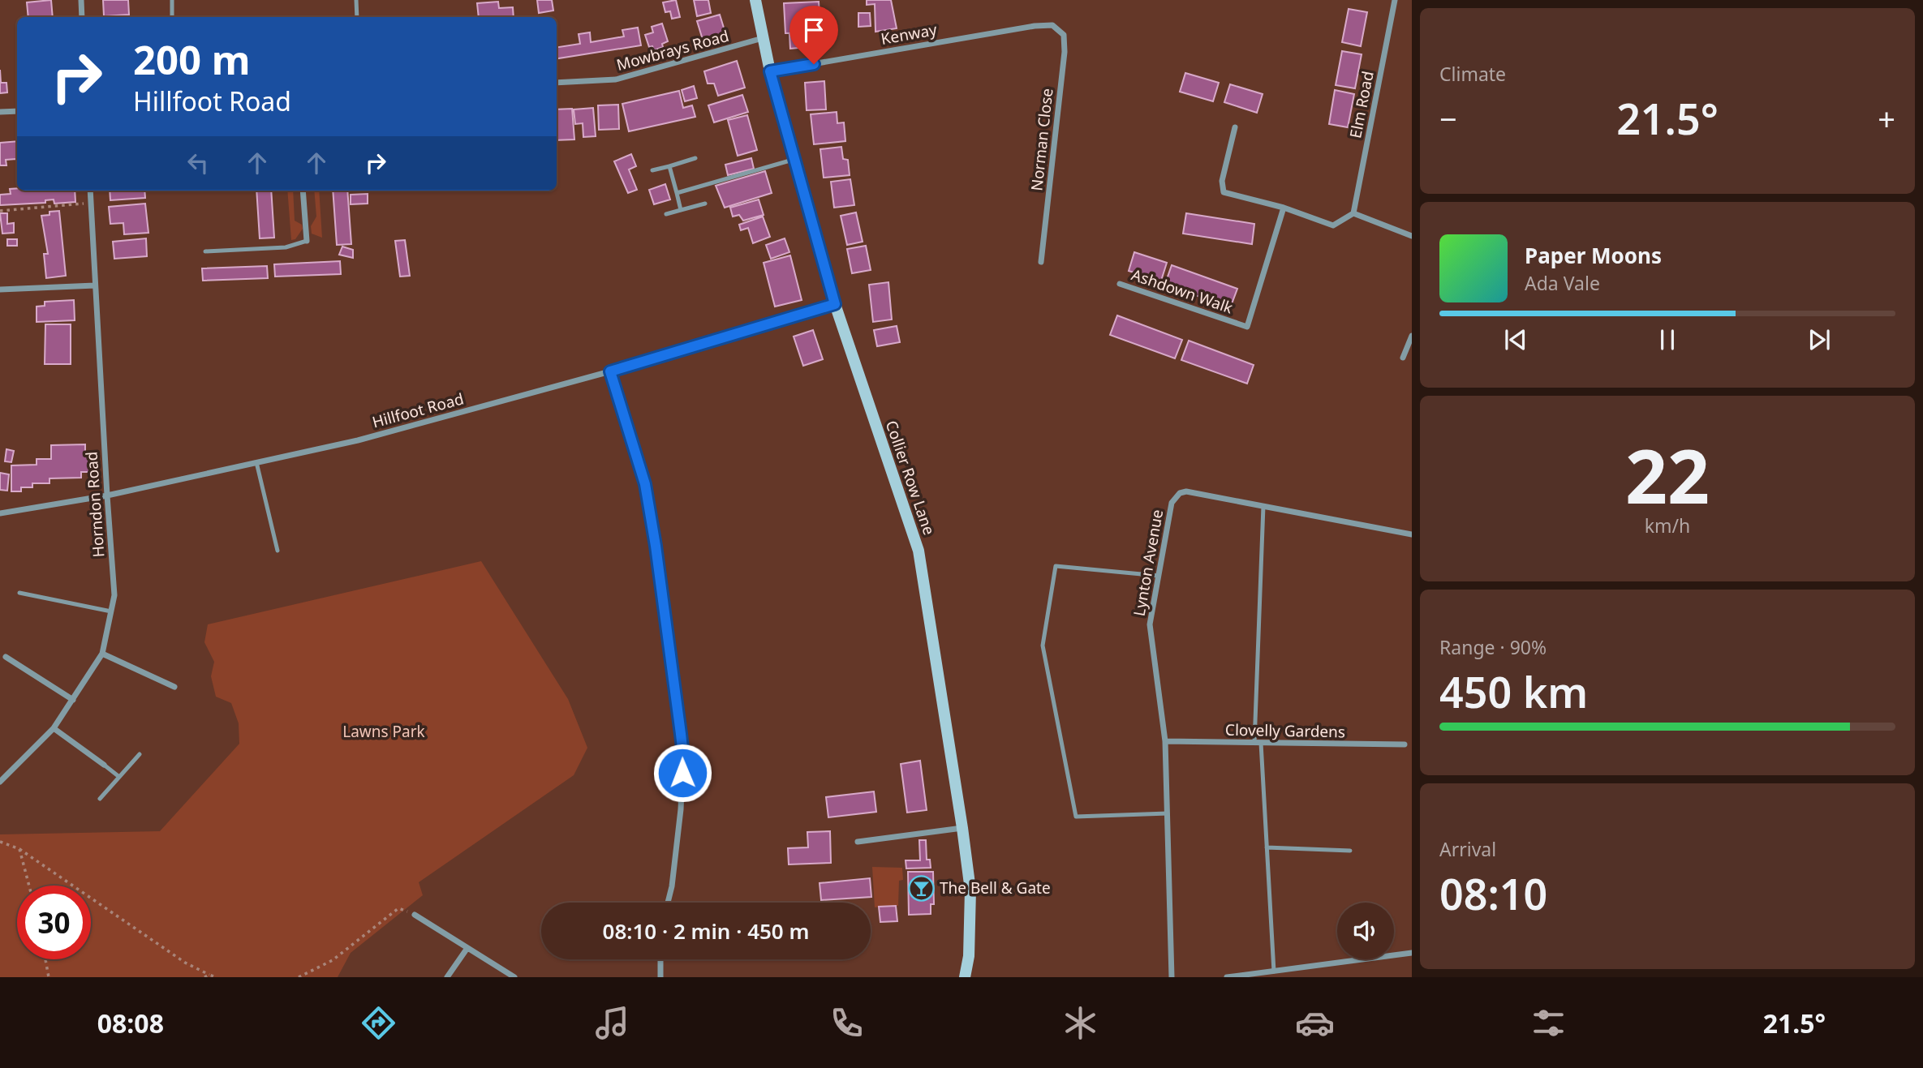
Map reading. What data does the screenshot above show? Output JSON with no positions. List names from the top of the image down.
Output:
{
  "streets": {
    "main road": ["Collier Row Lane"],
    "street": [
      "Kenway",
      "Mowbrays Road",
      "Elm Road",
      "Norman Close",
      "Ashdown Walk",
      "Hillfoot Road",
      "Horndon Road",
      "Lynton Avenue",
      "Clovelly Gardens"
    ]
  },
  "crossings": [
    ["Kenway", "Norman Close"],
    ["Kenway", "Collier Row Lane"],
    ["Mowbrays Road", "Collier Row Lane"],
    ["Hillfoot Road", "Collier Row Lane"],
    ["Hillfoot Road", "Horndon Road"],
    ["Lynton Avenue", "Clovelly Gardens"]
  ],
  "parks": ["Lawns Park"],
  "places": {
    "bar": ["The Bell & Gate"]
  },
  "page": {
    "tile": [
      "Climate",
      ["22", "km/h"],
      ["Range · 90%", "450 km"],
      ["Arrival", "08:10"]
    ],
    "turn": ["200 m", "Hillfoot Road"],
    "heat": ["−", "21.5°", "+"],
    "song": ["Paper Moons", "Ada Vale"],
    "limit": "30",
    "trip": "08:10 · 2 min · 450 m",
    "tabs": ["08:08", "21.5°"]
  }
}
